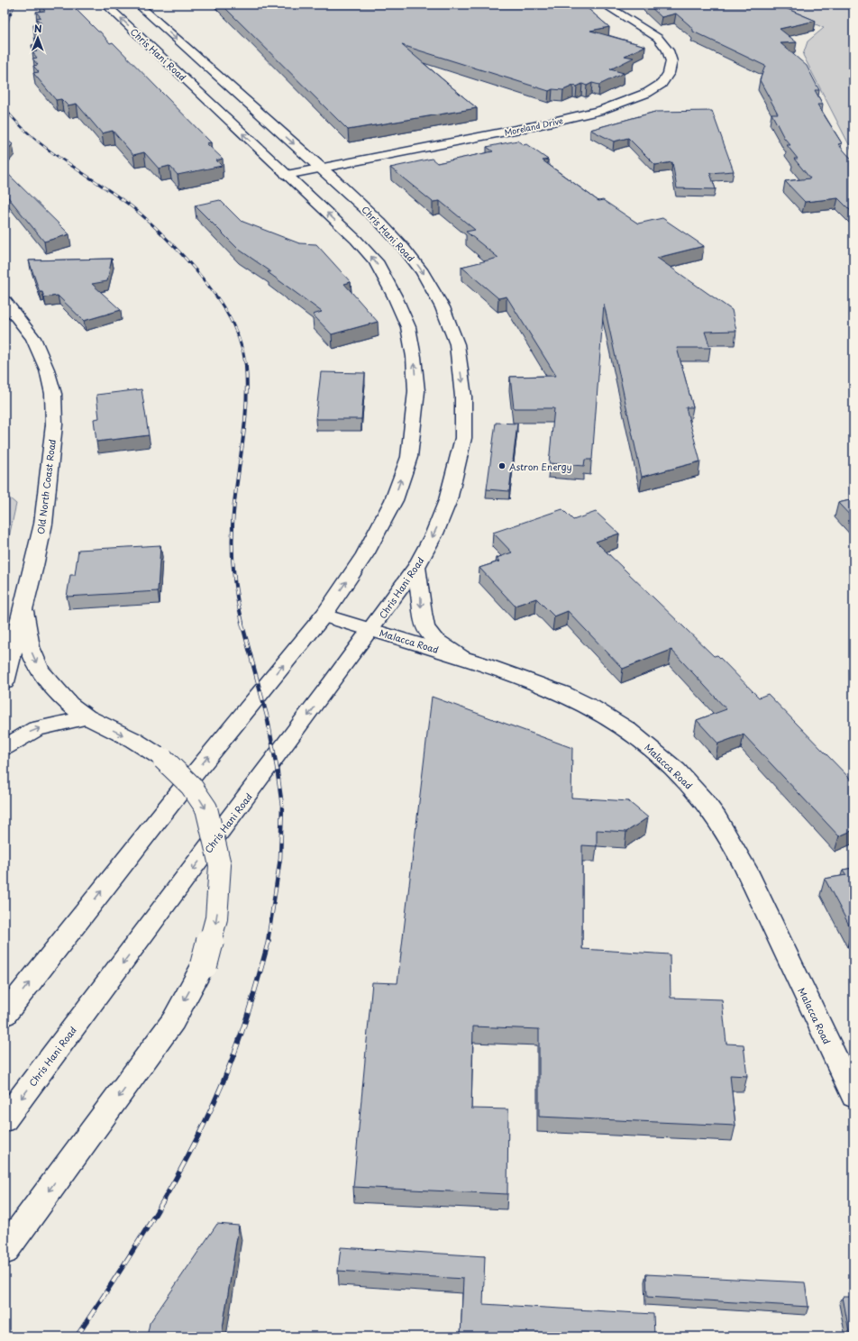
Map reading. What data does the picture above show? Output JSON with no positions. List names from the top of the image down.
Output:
{
  "streets": {
    "main road": [
      "Chris Hani Road",
      "Moreland Drive",
      "Old North Coast Road",
      "Malacca Road"
    ]
  },
  "crossings": [
    ["Chris Hani Road", "Moreland Drive"],
    ["Chris Hani Road", "Malacca Road"]
  ],
  "places": ["Astron Energy"],
  "north": "top"
}
